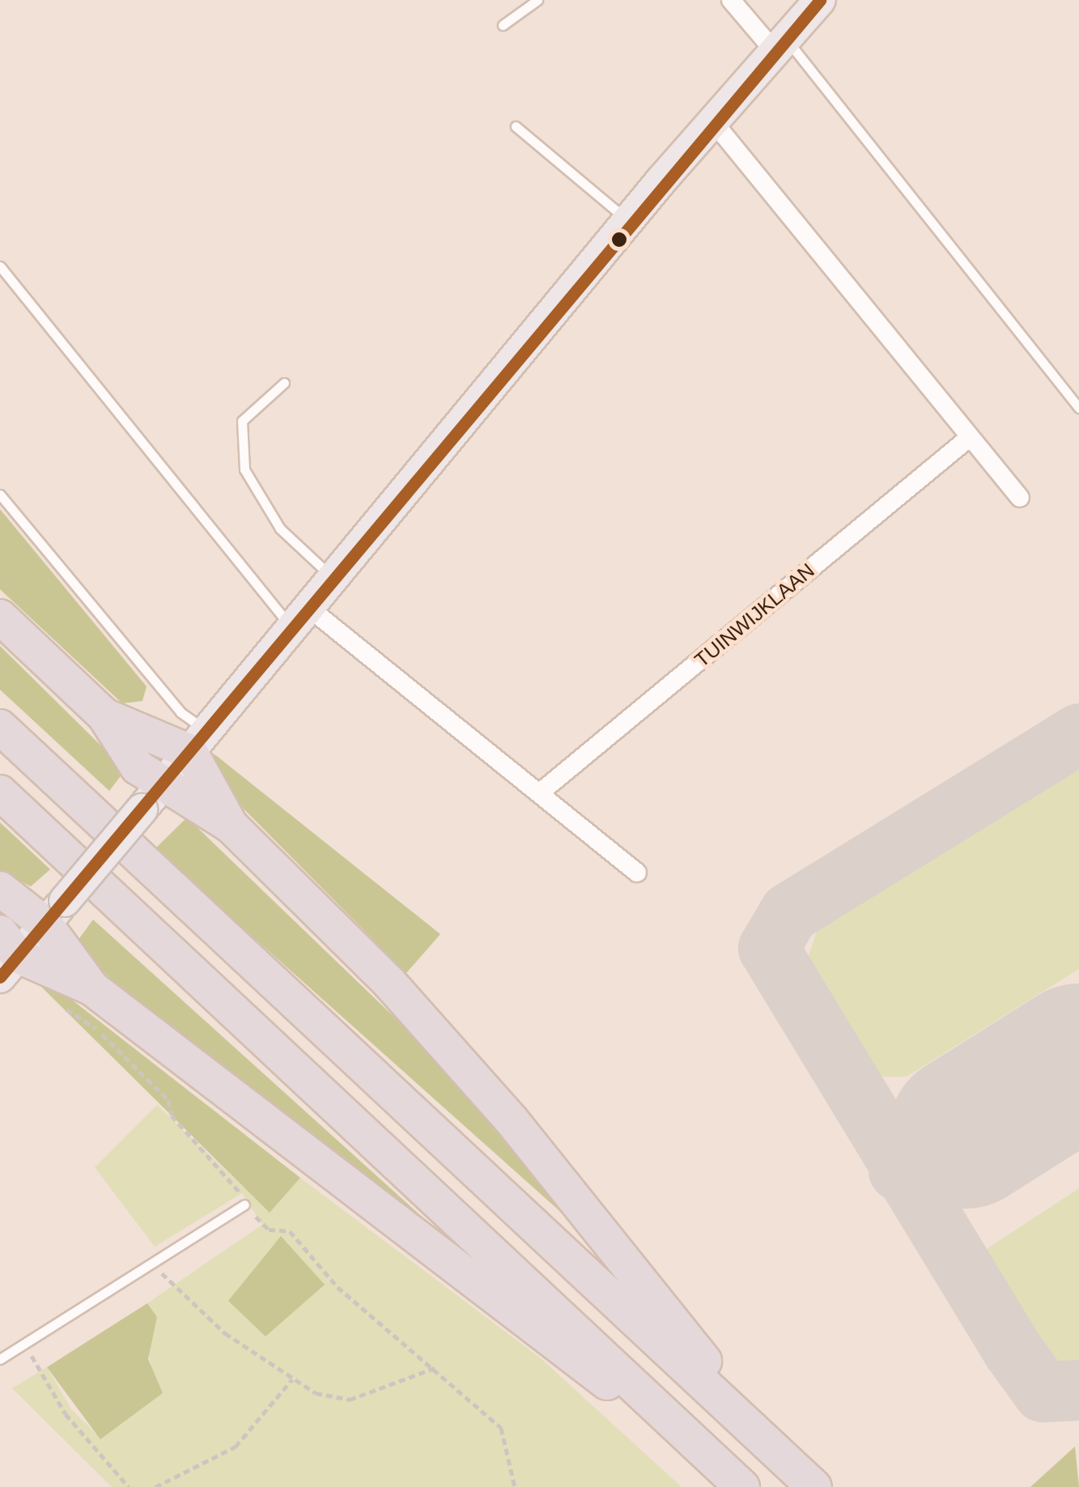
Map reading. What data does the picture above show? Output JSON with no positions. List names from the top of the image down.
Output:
{
  "streets": {
    "street": ["TUINWIJKLAAN"]
  }
}
